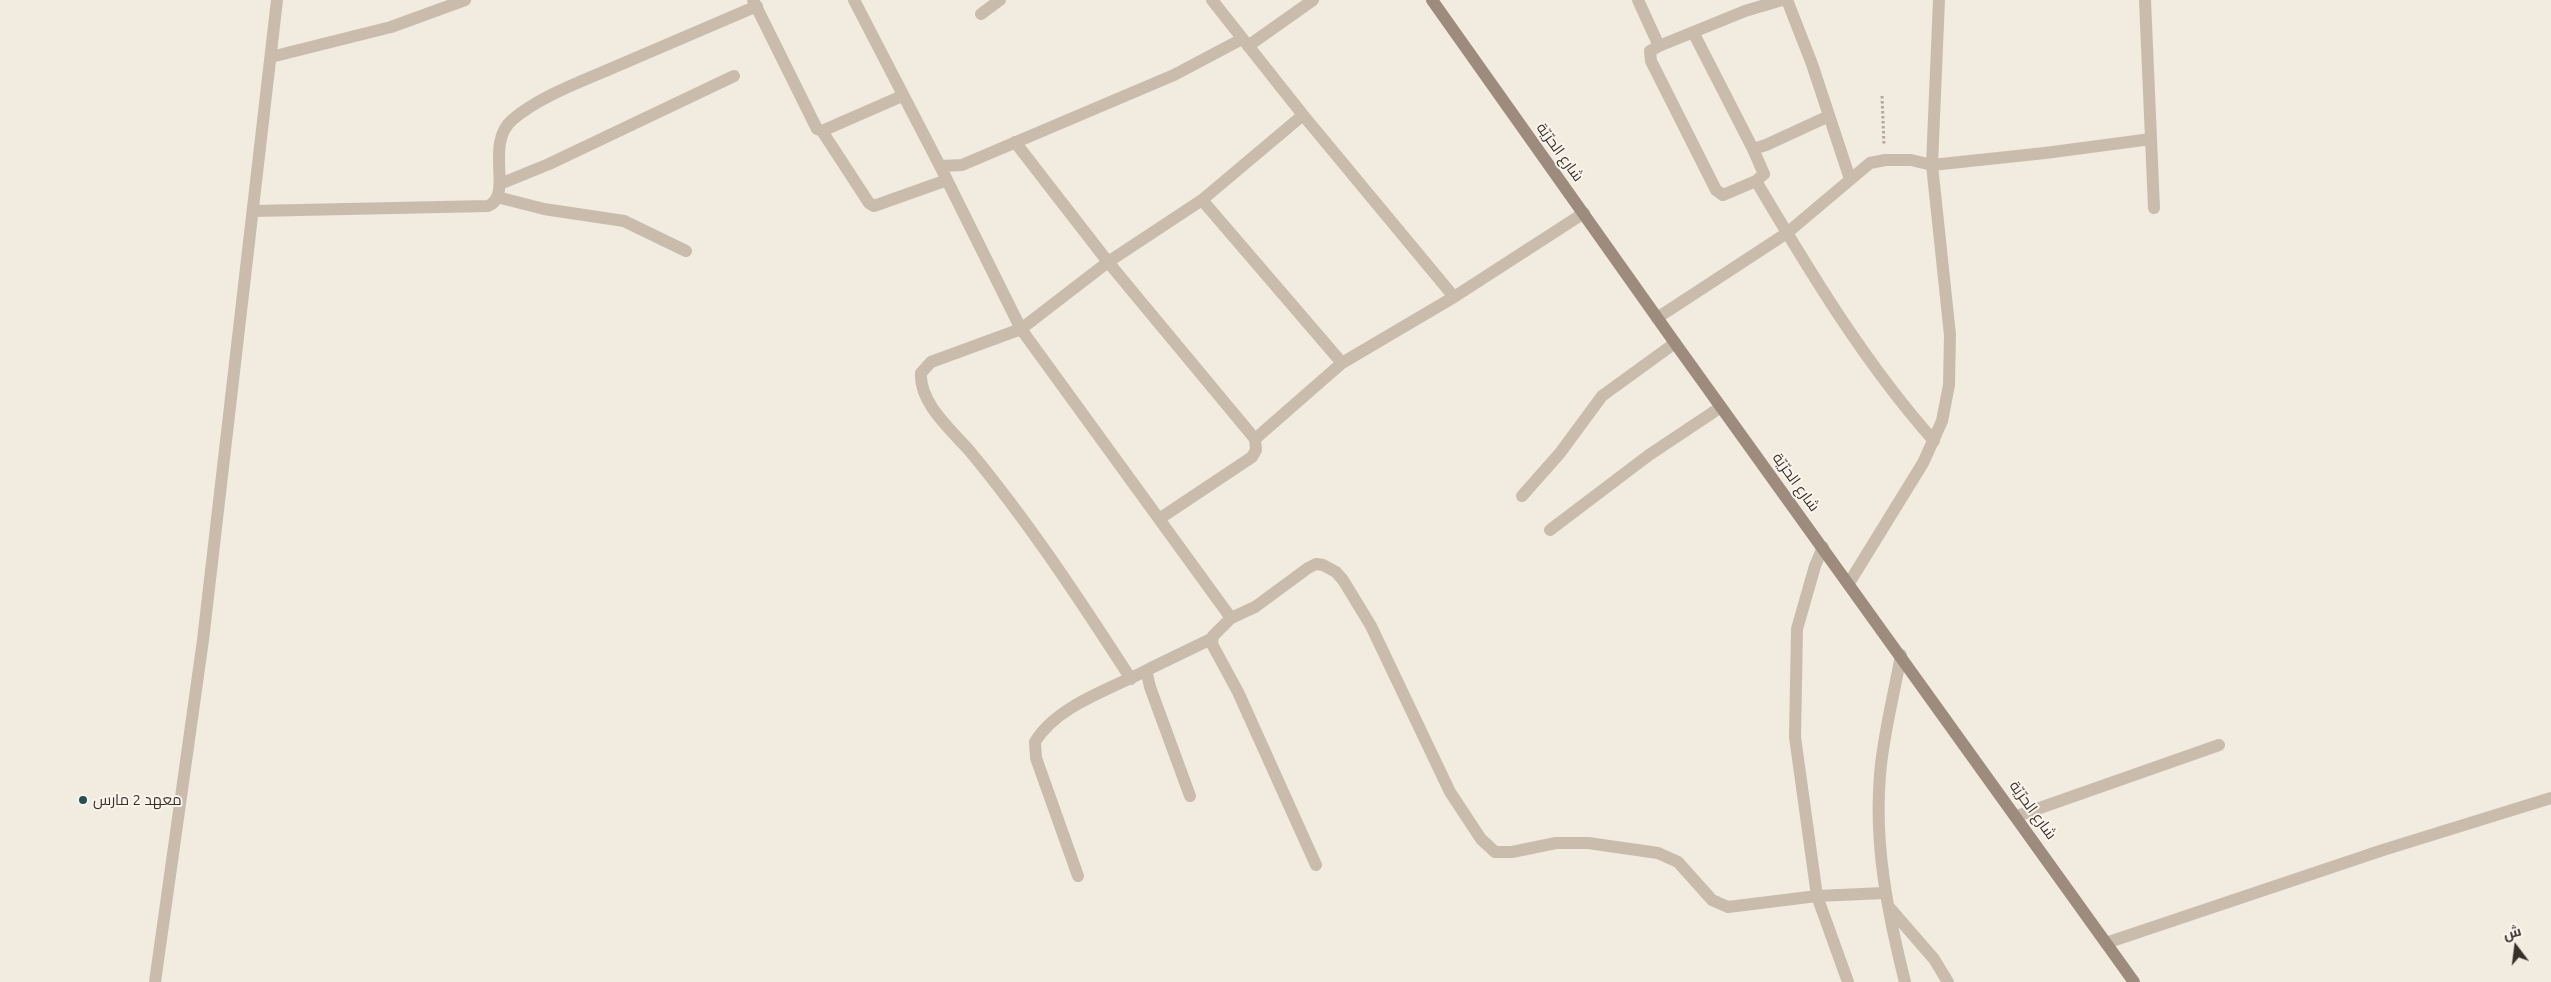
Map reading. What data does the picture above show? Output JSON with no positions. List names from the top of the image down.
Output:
{
  "streets": {
    "main road": ["شارع الحرّيّة"]
  },
  "places": ["معهد 2 مارس"],
  "north": "top"
}
